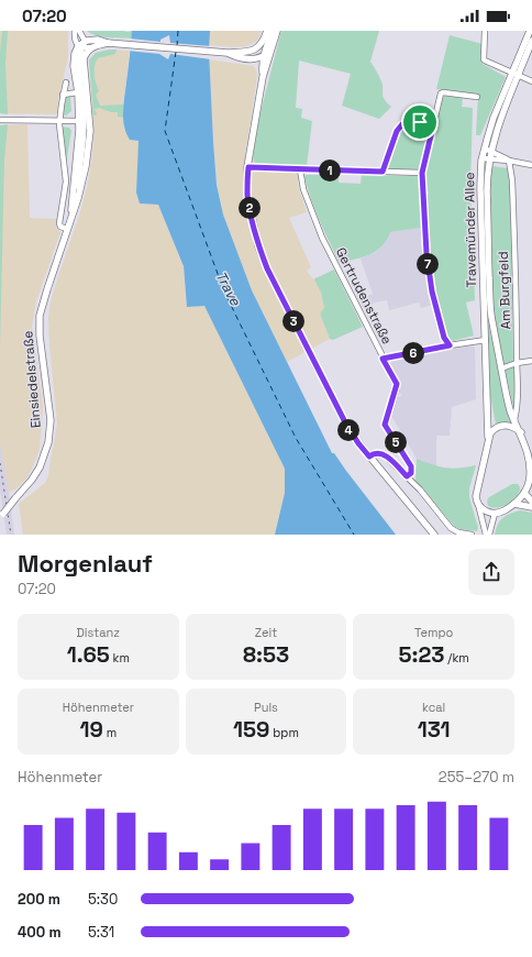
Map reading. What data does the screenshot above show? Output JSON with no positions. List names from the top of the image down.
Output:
{
  "streets": {
    "main road": ["Travemünder Allee", "Einsiedelstraße"],
    "street": ["Am Burgfeld", "Gertrudenstraße"]
  },
  "crossings": [
    ["Travemünder Allee", "Am Burgfeld"]
  ],
  "water": ["Trave"],
  "page": {
    "status": "07:20",
    "pins": [
      "1",
      "2",
      "7",
      "3",
      "6",
      "4",
      "5"
    ],
    "heading": ["Morgenlauf", "07:20"],
    "stats": [
      ["Distanz", "1.65 km"],
      ["Zeit", "8:53"],
      ["Tempo", "5:23 /km"],
      ["Höhenmeter", "19 m"],
      ["Puls", "159 bpm"],
      ["kcal", "131"]
    ],
    "chart": ["Höhenmeter", "255–270 m"],
    "list": [
      {
        "name": "200 m",
        "note": "5:30"
      },
      {
        "name": "400 m",
        "note": "5:31"
      }
    ]
  }
}
